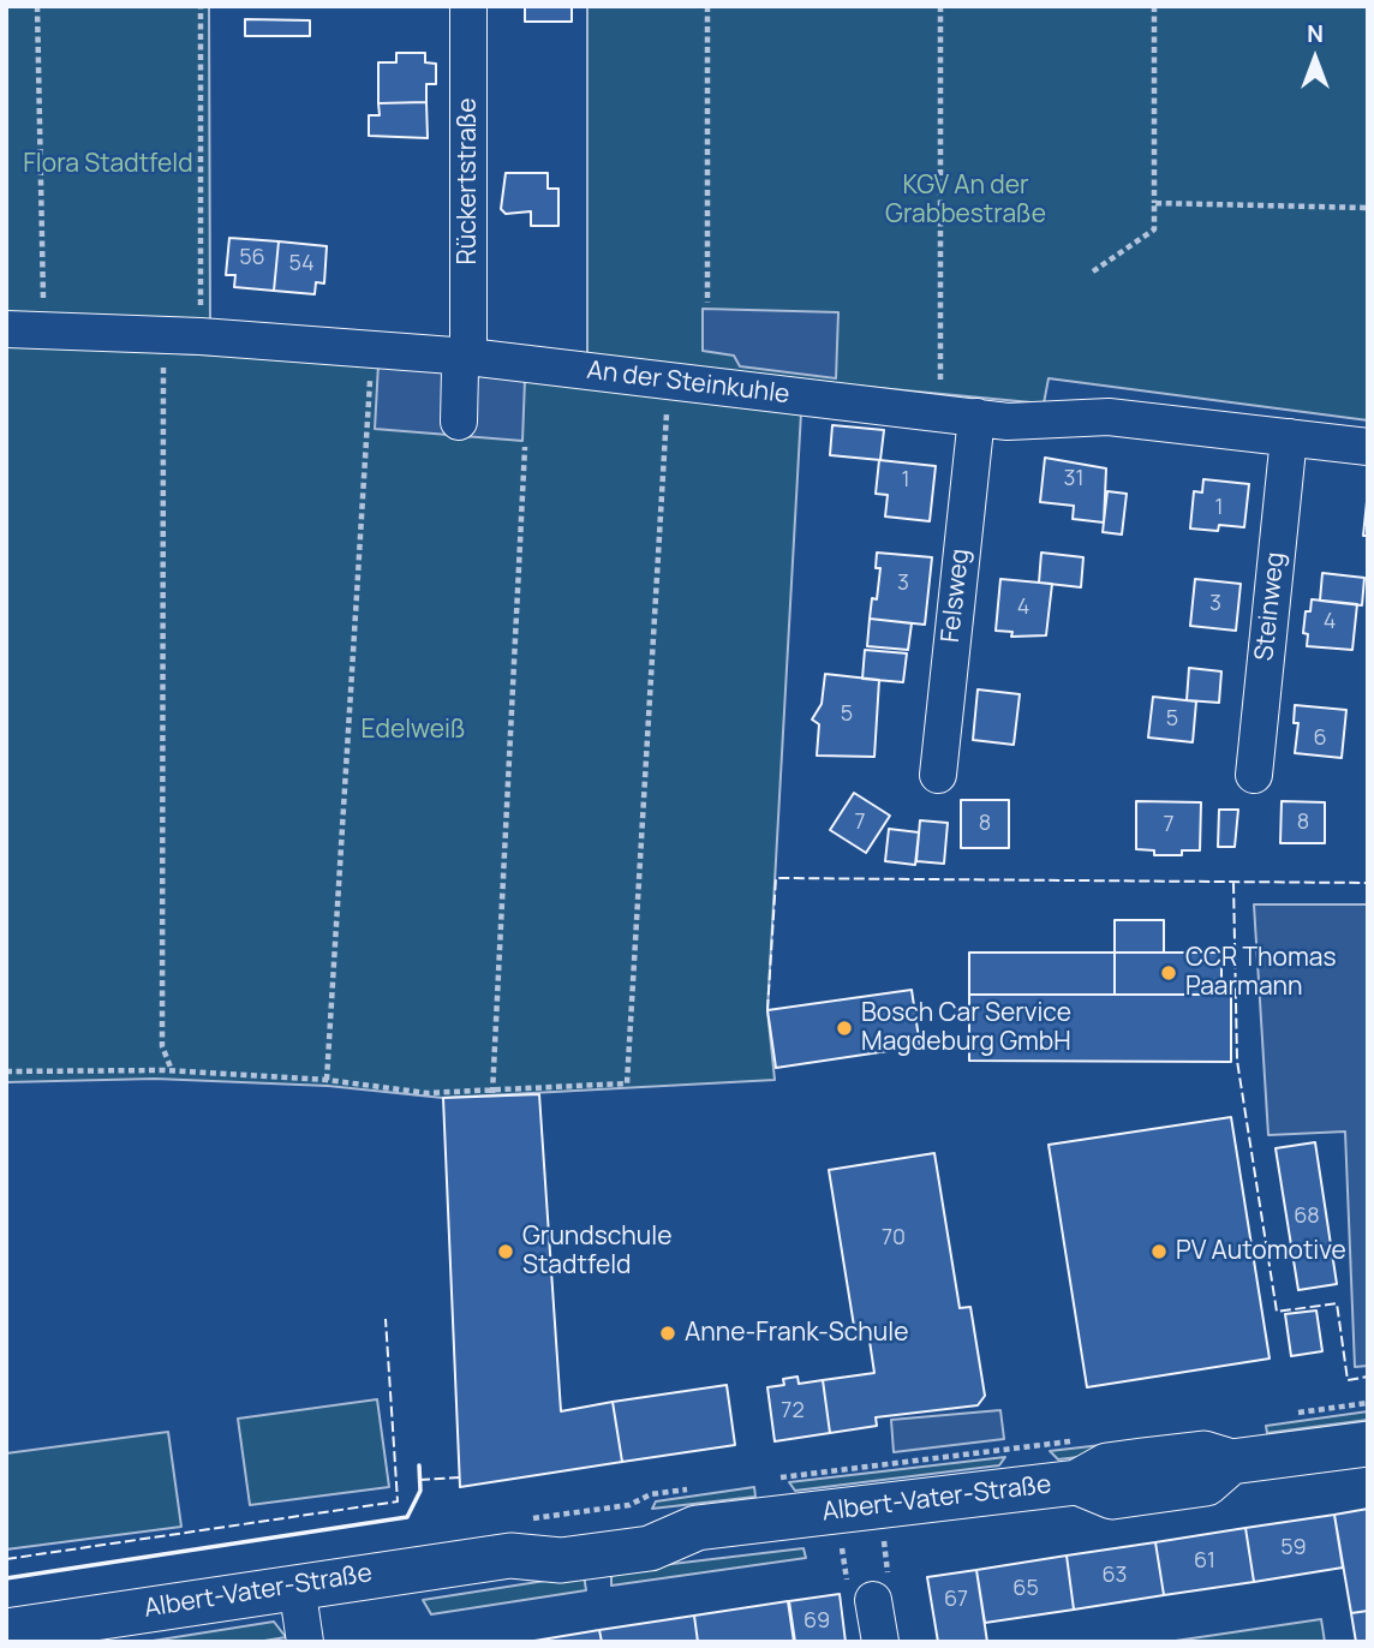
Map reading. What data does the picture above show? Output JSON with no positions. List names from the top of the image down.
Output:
{
  "streets": {
    "main road": ["Albert-Vater-Straße"],
    "street": [
      "Rückertstraße",
      "An der Steinkuhle",
      "Felsweg",
      "Steinweg"
    ]
  },
  "crossings": [
    ["Rückertstraße", "An der Steinkuhle"],
    ["An der Steinkuhle", "Felsweg"],
    ["An der Steinkuhle", "Steinweg"]
  ],
  "parks": ["Flora Stadtfeld", "KGV An der Grabbestraße", "Edelweiß"],
  "places": [
    "CCR Thomas Paarmann",
    "Bosch Car Service Magdeburg GmbH",
    "Grundschule Stadtfeld",
    "PV Automotive",
    "Anne-Frank-Schule"
  ],
  "house_numbers": [
    "56",
    "54",
    "31",
    "1",
    "1",
    "3",
    "3",
    "4",
    "4",
    "5",
    "5",
    "6",
    "7",
    "8",
    "8",
    "7",
    "68",
    "70",
    "72",
    "59",
    "61",
    "63",
    "65",
    "67",
    "69"
  ],
  "north": "top"
}
